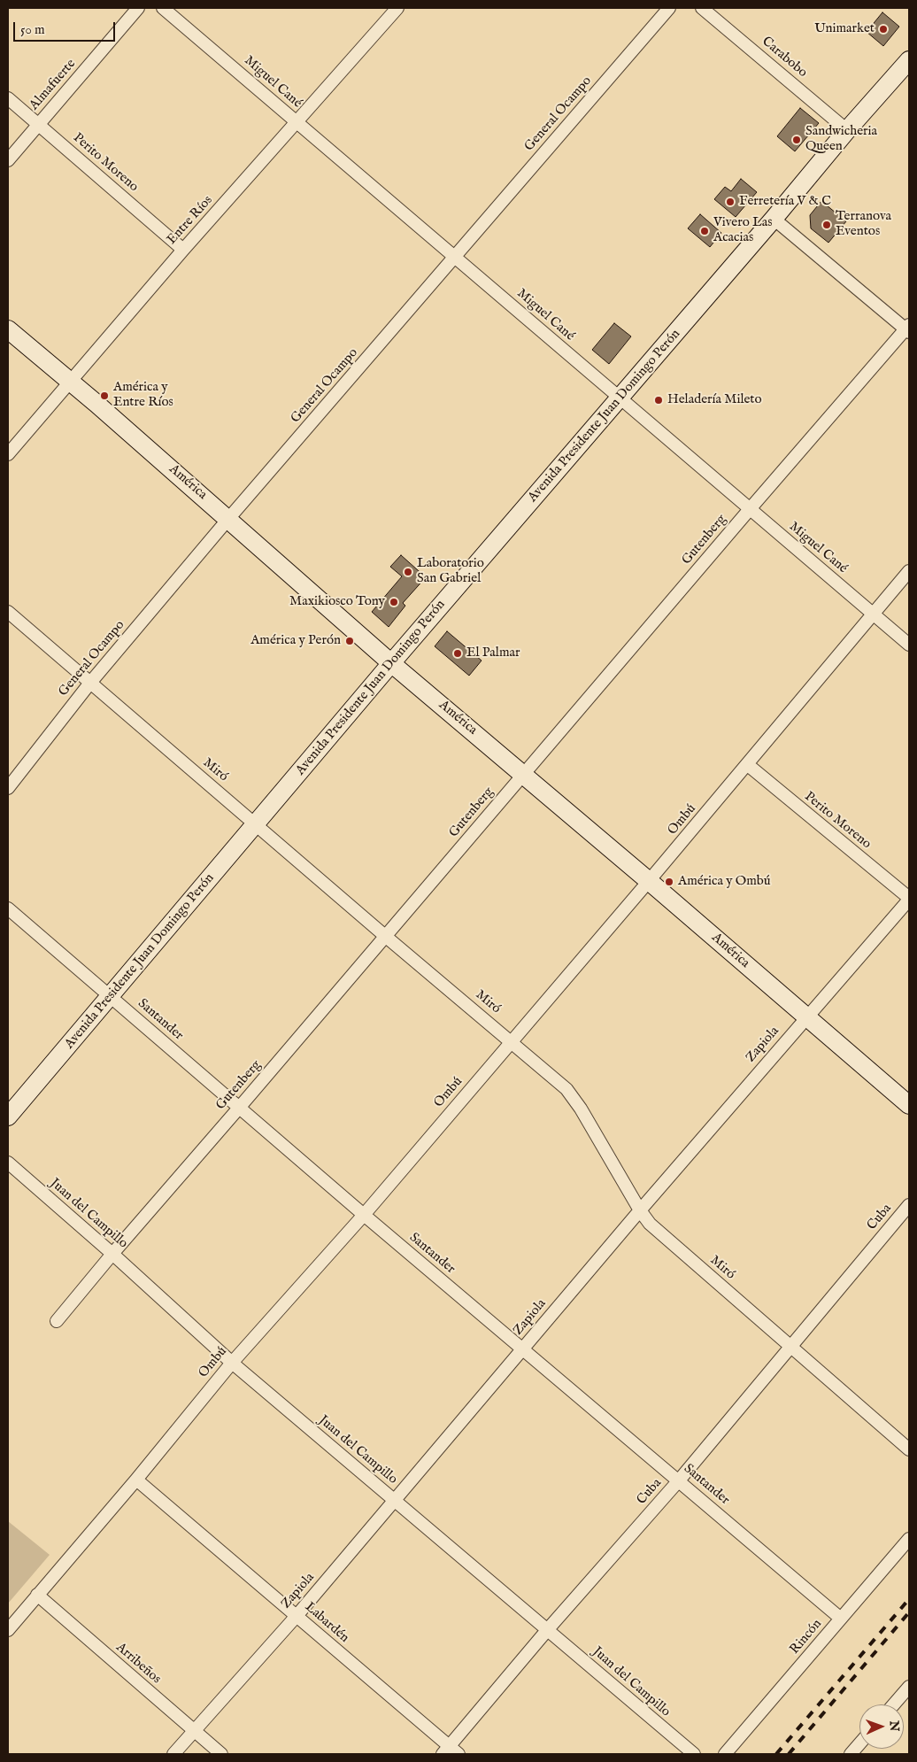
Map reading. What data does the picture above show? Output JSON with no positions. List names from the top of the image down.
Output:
{
  "streets": {
    "main road": ["Avenida Presidente Juan Domingo Perón", "América"],
    "street": [
      "Carabobo",
      "Miguel Cané",
      "Almafuerte",
      "General Ocampo",
      "Perito Moreno",
      "Entre Ríos",
      "Gutenberg",
      "Miró",
      "Ombú",
      "Santander",
      "Zapiola",
      "Juan del Campillo",
      "Cuba",
      "Labardén",
      "Rincón",
      "Arribeños"
    ]
  },
  "crossings": [
    ["Carabobo", "Avenida Presidente Juan Domingo Perón"],
    ["Miguel Cané", "General Ocampo"],
    ["Miguel Cané", "Entre Ríos"],
    ["Miguel Cané", "Avenida Presidente Juan Domingo Perón"],
    ["Miguel Cané", "Gutenberg"],
    ["Miguel Cané", "Ombú"],
    ["Almafuerte", "Perito Moreno"],
    ["General Ocampo", "América"],
    ["General Ocampo", "Miró"],
    ["Perito Moreno", "Entre Ríos"],
    ["Perito Moreno", "Ombú"],
    ["Perito Moreno", "Zapiola"],
    ["Entre Ríos", "América"],
    ["Avenida Presidente Juan Domingo Perón", "América"],
    ["Avenida Presidente Juan Domingo Perón", "Miró"],
    ["Avenida Presidente Juan Domingo Perón", "Santander"],
    ["América", "Gutenberg"],
    ["América", "Ombú"],
    ["América", "Zapiola"],
    ["Gutenberg", "Miró"],
    ["Gutenberg", "Santander"],
    ["Gutenberg", "Juan del Campillo"],
    ["Miró", "Ombú"],
    ["Miró", "Zapiola"],
    ["Miró", "Cuba"],
    ["Ombú", "Santander"],
    ["Ombú", "Juan del Campillo"],
    ["Ombú", "Labardén"],
    ["Ombú", "Arribeños"],
    ["Santander", "Zapiola"],
    ["Santander", "Cuba"],
    ["Santander", "Rincón"],
    ["Zapiola", "Juan del Campillo"],
    ["Zapiola", "Labardén"],
    ["Zapiola", "Arribeños"],
    ["Juan del Campillo", "Cuba"],
    ["Cuba", "Labardén"]
  ],
  "places": [
    "Unimarket",
    "Sandwicheria Queen",
    "Ferretería V & C",
    "Terranova Eventos",
    "Vivero Las Acacias",
    "América y Entre Ríos",
    "Heladería Mileto",
    "Laboratorio San Gabriel",
    "Maxikiosco Tony",
    "América y Perón",
    "El Palmar",
    "América y Ombú"
  ],
  "scale_bar": "50 m",
  "north": "right"
}
